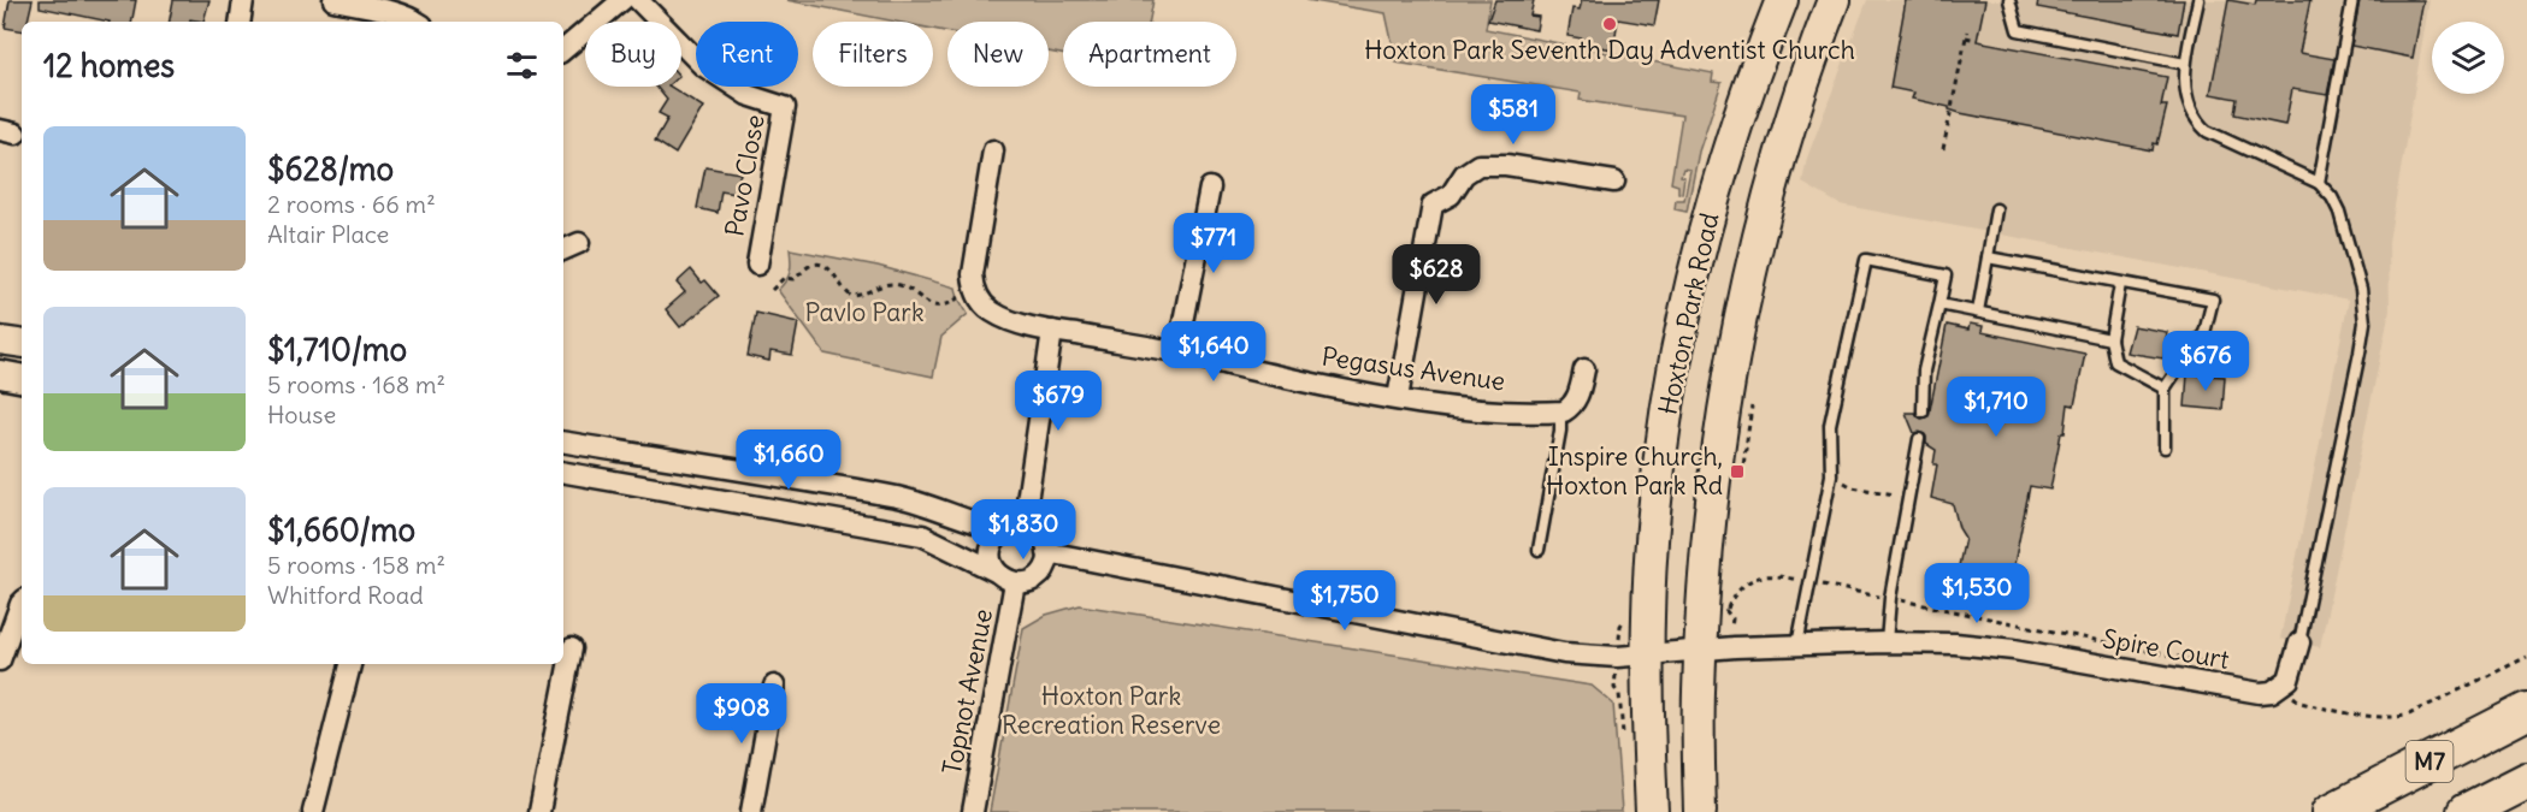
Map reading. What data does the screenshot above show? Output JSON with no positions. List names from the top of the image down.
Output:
{
  "streets": {
    "highway": ["M7"],
    "main road": ["Hoxton Park Road"],
    "street": [
      "Pavo Close",
      "Pegasus Avenue",
      "Spire Court",
      "Topnot Avenue"
    ]
  },
  "crossings": [
    ["Hoxton Park Road", "Spire Court"],
    ["Spire Court", "Topnot Avenue"]
  ],
  "parks": ["Pavlo Park", "Hoxton Park Recreation Reserve"],
  "places": {
    "other": ["Hoxton Park Seventh Day Adventist Church"],
    "transit": ["Inspire Church, Hoxton Park Rd"]
  },
  "page": {
    "chip": [
      "Buy",
      "Rent",
      "Filters",
      "New",
      "Apartment"
    ],
    "heading": "12 homes",
    "price": [
      "$581",
      "$771",
      "$628",
      "$1,640",
      "$676",
      "$679",
      "$1,710",
      "$1,660",
      "$1,830",
      "$1,530",
      "$1,750",
      "$908"
    ],
    "list": [
      {
        "name": "$628/mo",
        "note": "2 rooms · 66 m² · Altair Place"
      },
      {
        "name": "$1,710/mo",
        "note": "5 rooms · 168 m² · House"
      },
      {
        "name": "$1,660/mo",
        "note": "5 rooms · 158 m² · Whitford Road"
      }
    ]
  }
}
